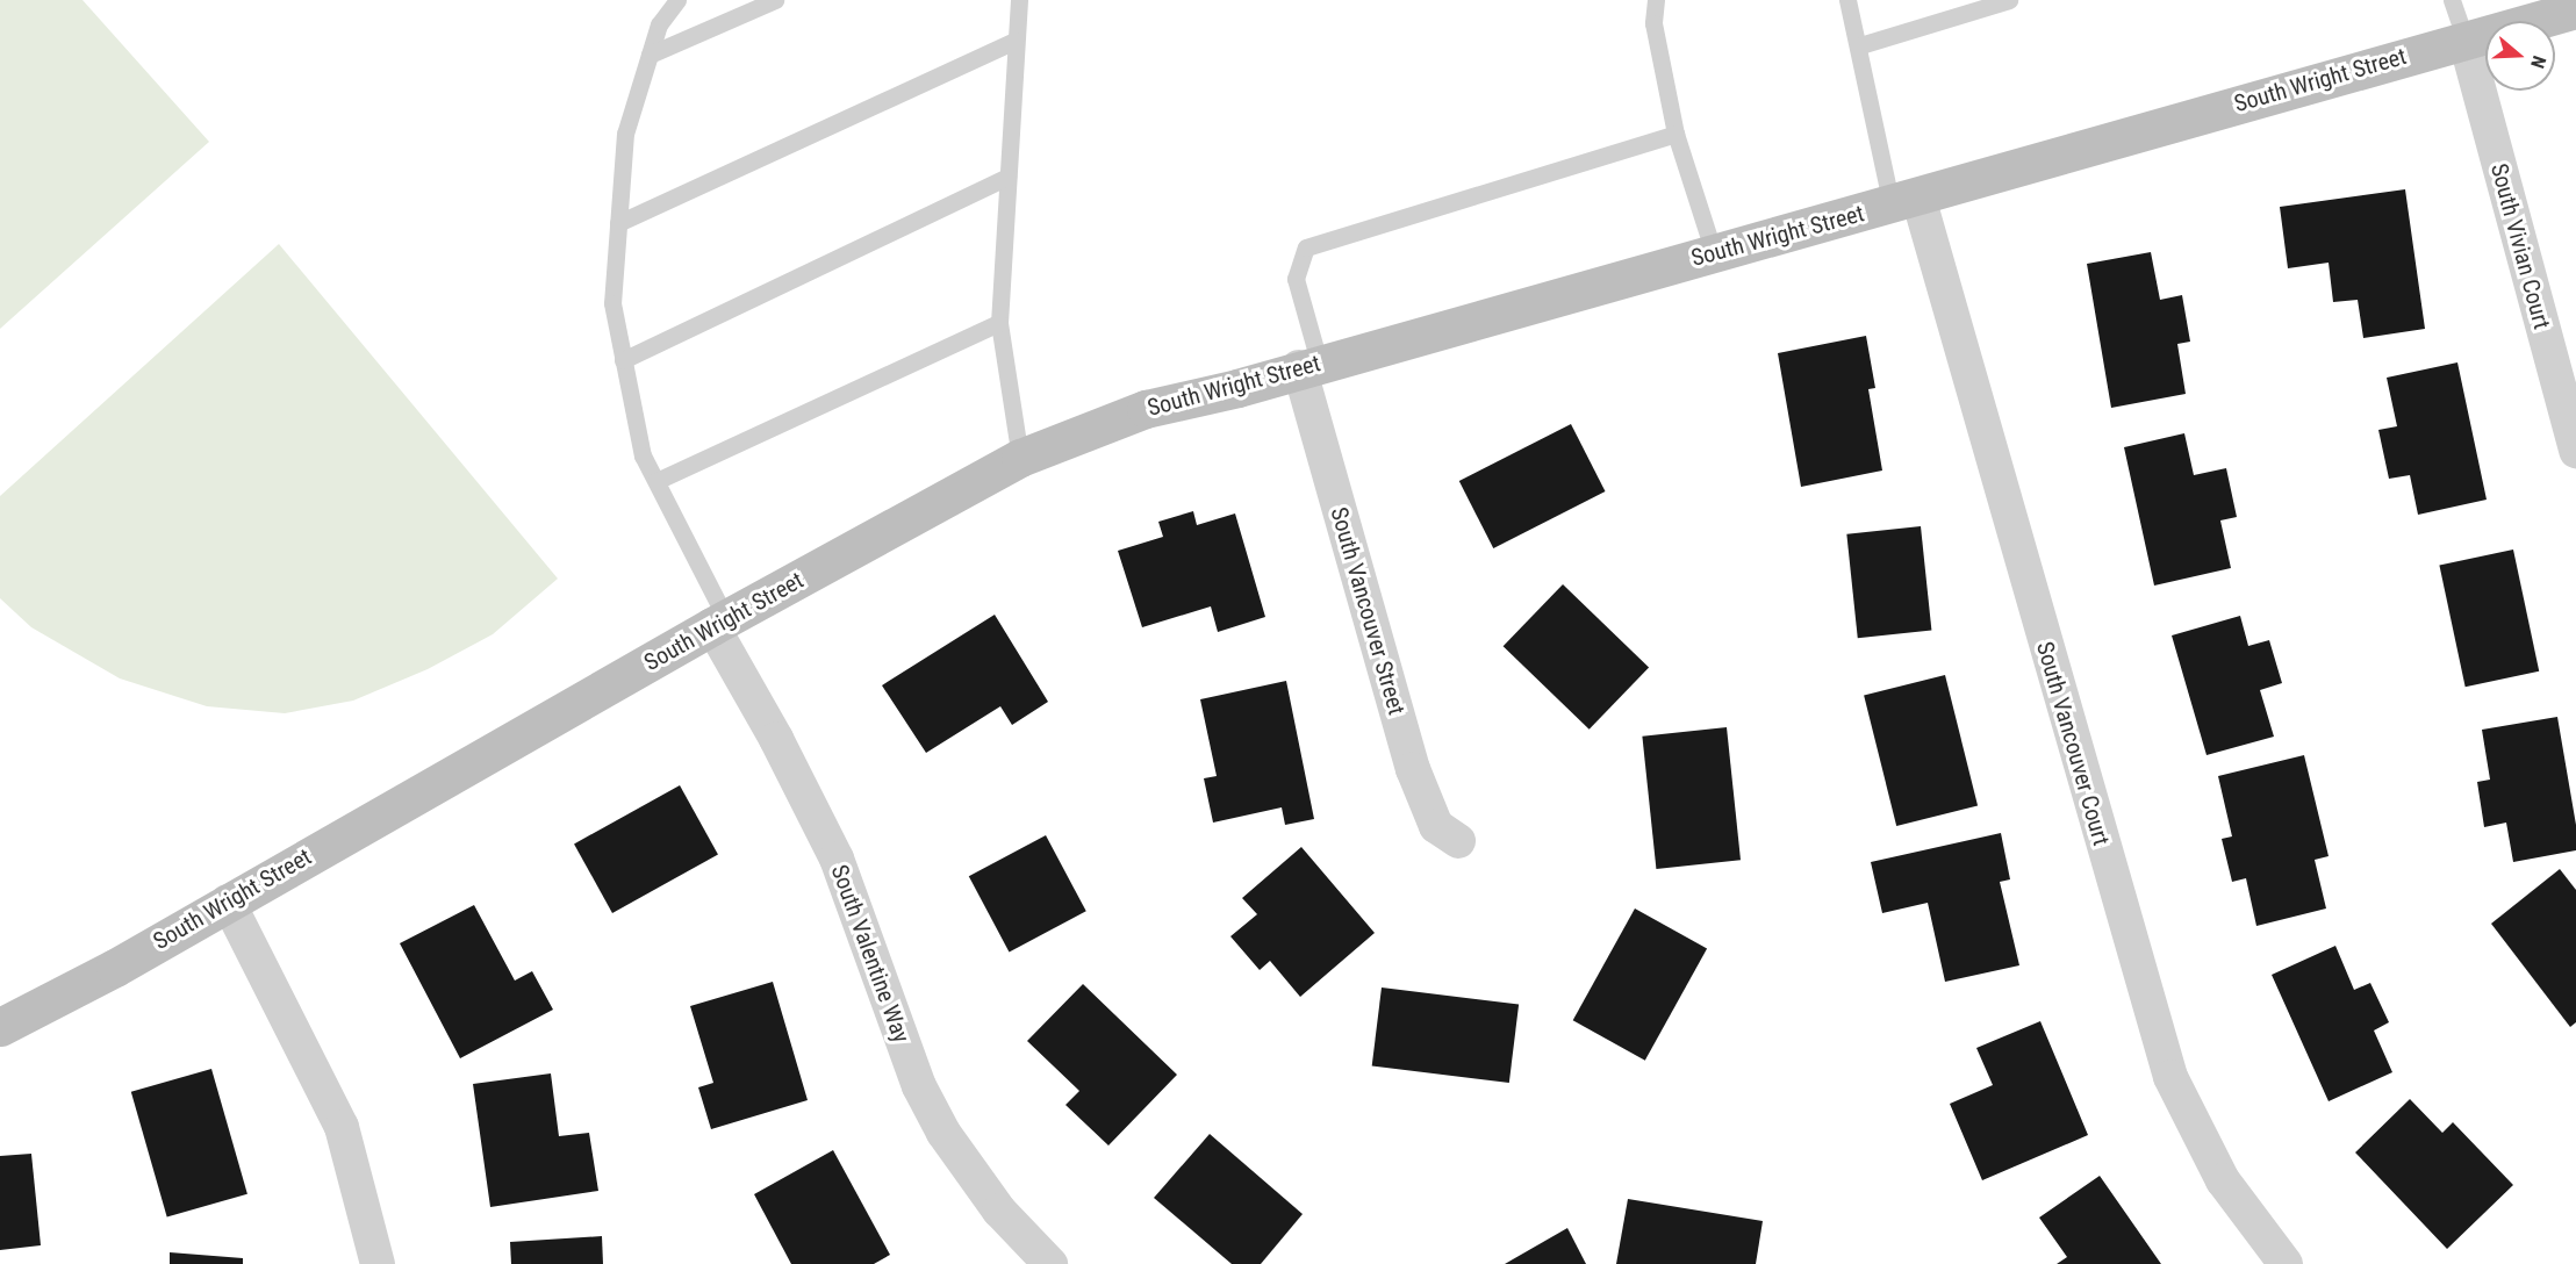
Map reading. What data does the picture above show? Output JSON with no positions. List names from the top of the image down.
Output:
{
  "streets": {
    "street": [
      "South Wright Street",
      "South Vivian Court",
      "South Vancouver Street",
      "South Vancouver Court",
      "South Valentine Way"
    ]
  },
  "crossings": [
    ["South Wright Street", "South Vivian Court"],
    ["South Wright Street", "South Vancouver Street"],
    ["South Wright Street", "South Vancouver Court"],
    ["South Wright Street", "South Valentine Way"]
  ],
  "north": "right"
}
